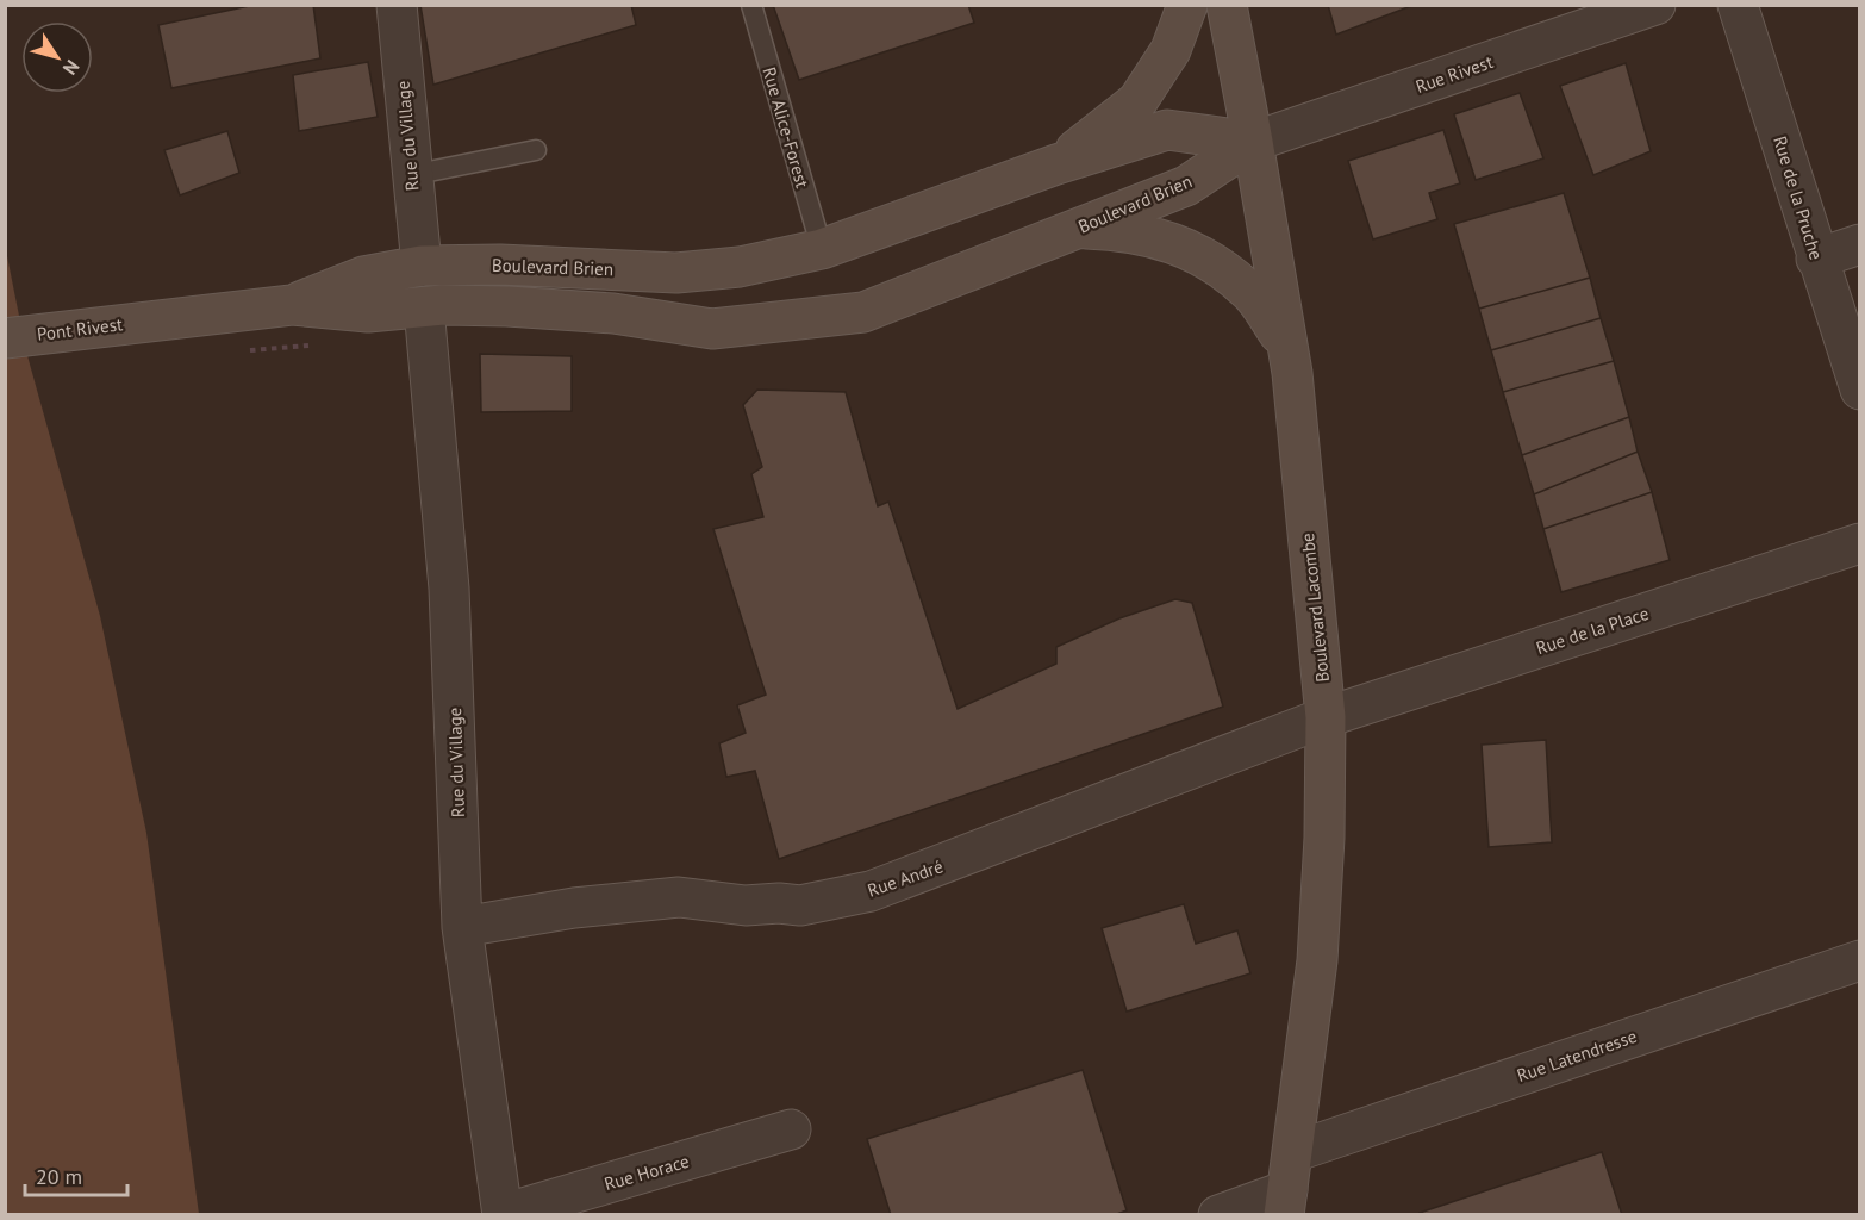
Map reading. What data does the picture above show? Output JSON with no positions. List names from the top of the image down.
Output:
{
  "streets": {
    "main road": ["Boulevard Brien", "Pont Rivest", "Boulevard Lacombe"],
    "street": [
      "Rue Rivest",
      "Rue du Village",
      "Rue de la Pruche",
      "Rue de la Place",
      "Rue André",
      "Rue Latendresse",
      "Rue Horace"
    ],
    "lane": ["Rue Alice-Forest"]
  },
  "crossings": [
    ["Rue Rivest", "Boulevard Brien"],
    ["Rue Rivest", "Boulevard Lacombe"],
    ["Rue Alice-Forest", "Boulevard Brien"],
    ["Rue du Village", "Boulevard Brien"],
    ["Rue du Village", "Rue André"],
    ["Rue du Village", "Rue Horace"],
    ["Boulevard Brien", "Pont Rivest"],
    ["Boulevard Brien", "Boulevard Lacombe"],
    ["Boulevard Lacombe", "Rue de la Place"],
    ["Boulevard Lacombe", "Rue André"],
    ["Boulevard Lacombe", "Rue Latendresse"],
    ["Rue de la Place", "Rue André"]
  ],
  "scale_bar": "20 m",
  "north": "bottom right"
}
